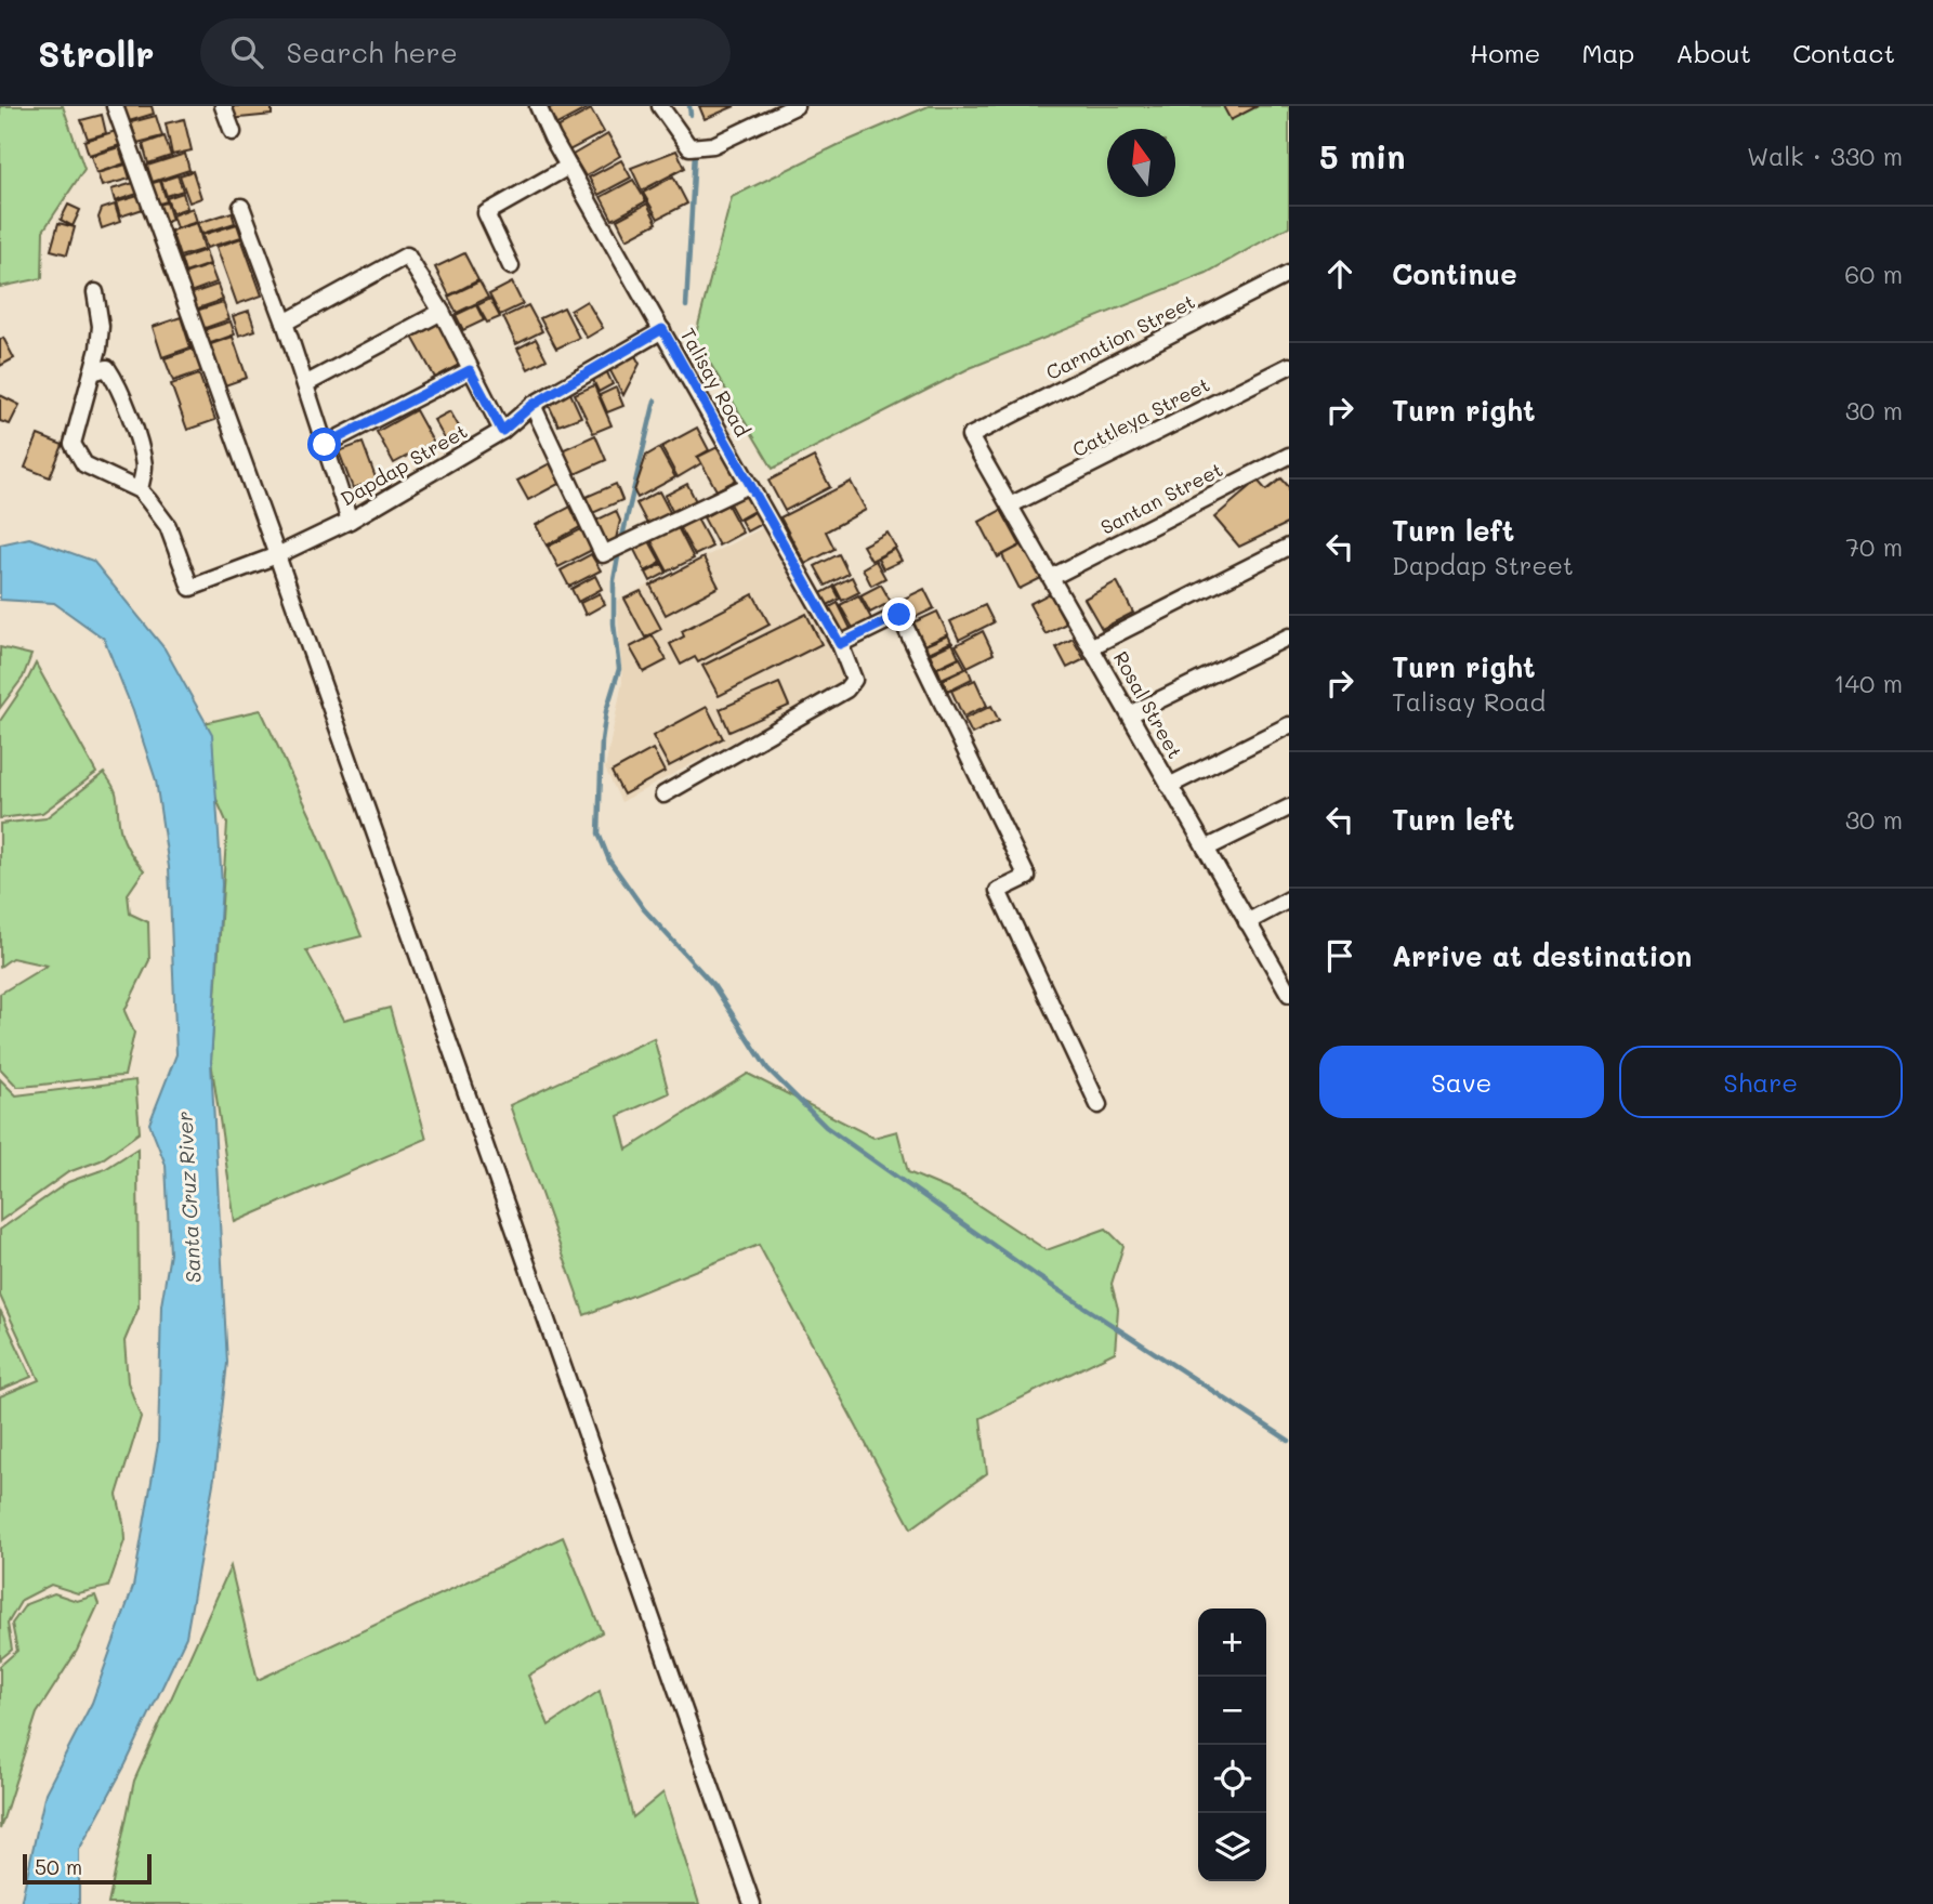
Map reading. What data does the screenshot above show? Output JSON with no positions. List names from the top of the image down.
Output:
{
  "streets": {
    "street": [
      "Carnation Street",
      "Talisay Road",
      "Cattleya Street",
      "Dapdap Street",
      "Santan Street",
      "Rosal Street"
    ]
  },
  "crossings": [
    ["Carnation Street", "Rosal Street"],
    ["Talisay Road", "Dapdap Street"],
    ["Cattleya Street", "Rosal Street"],
    ["Santan Street", "Rosal Street"]
  ],
  "water": ["Santa Cruz River"],
  "scale_bar": "50 m",
  "north": "top",
  "page": {
    "header": "Strollr",
    "search": "Search here",
    "nav": [
      "Home",
      "Map",
      "About",
      "Contact"
    ],
    "heading": ["5 min", "Walk · 330 m"],
    "list": [
      ["Continue", "60 m"],
      ["Turn right", "30 m"],
      ["Turn left", "Dapdap Street", "70 m"],
      ["Turn right", "Talisay Road", "140 m"],
      ["Turn left", "30 m"],
      "Arrive at destination"
    ],
    "buttons": ["Save", "Share"],
    "map_buttons": ["+", "−"],
    "scale": "50 m"
  }
}
